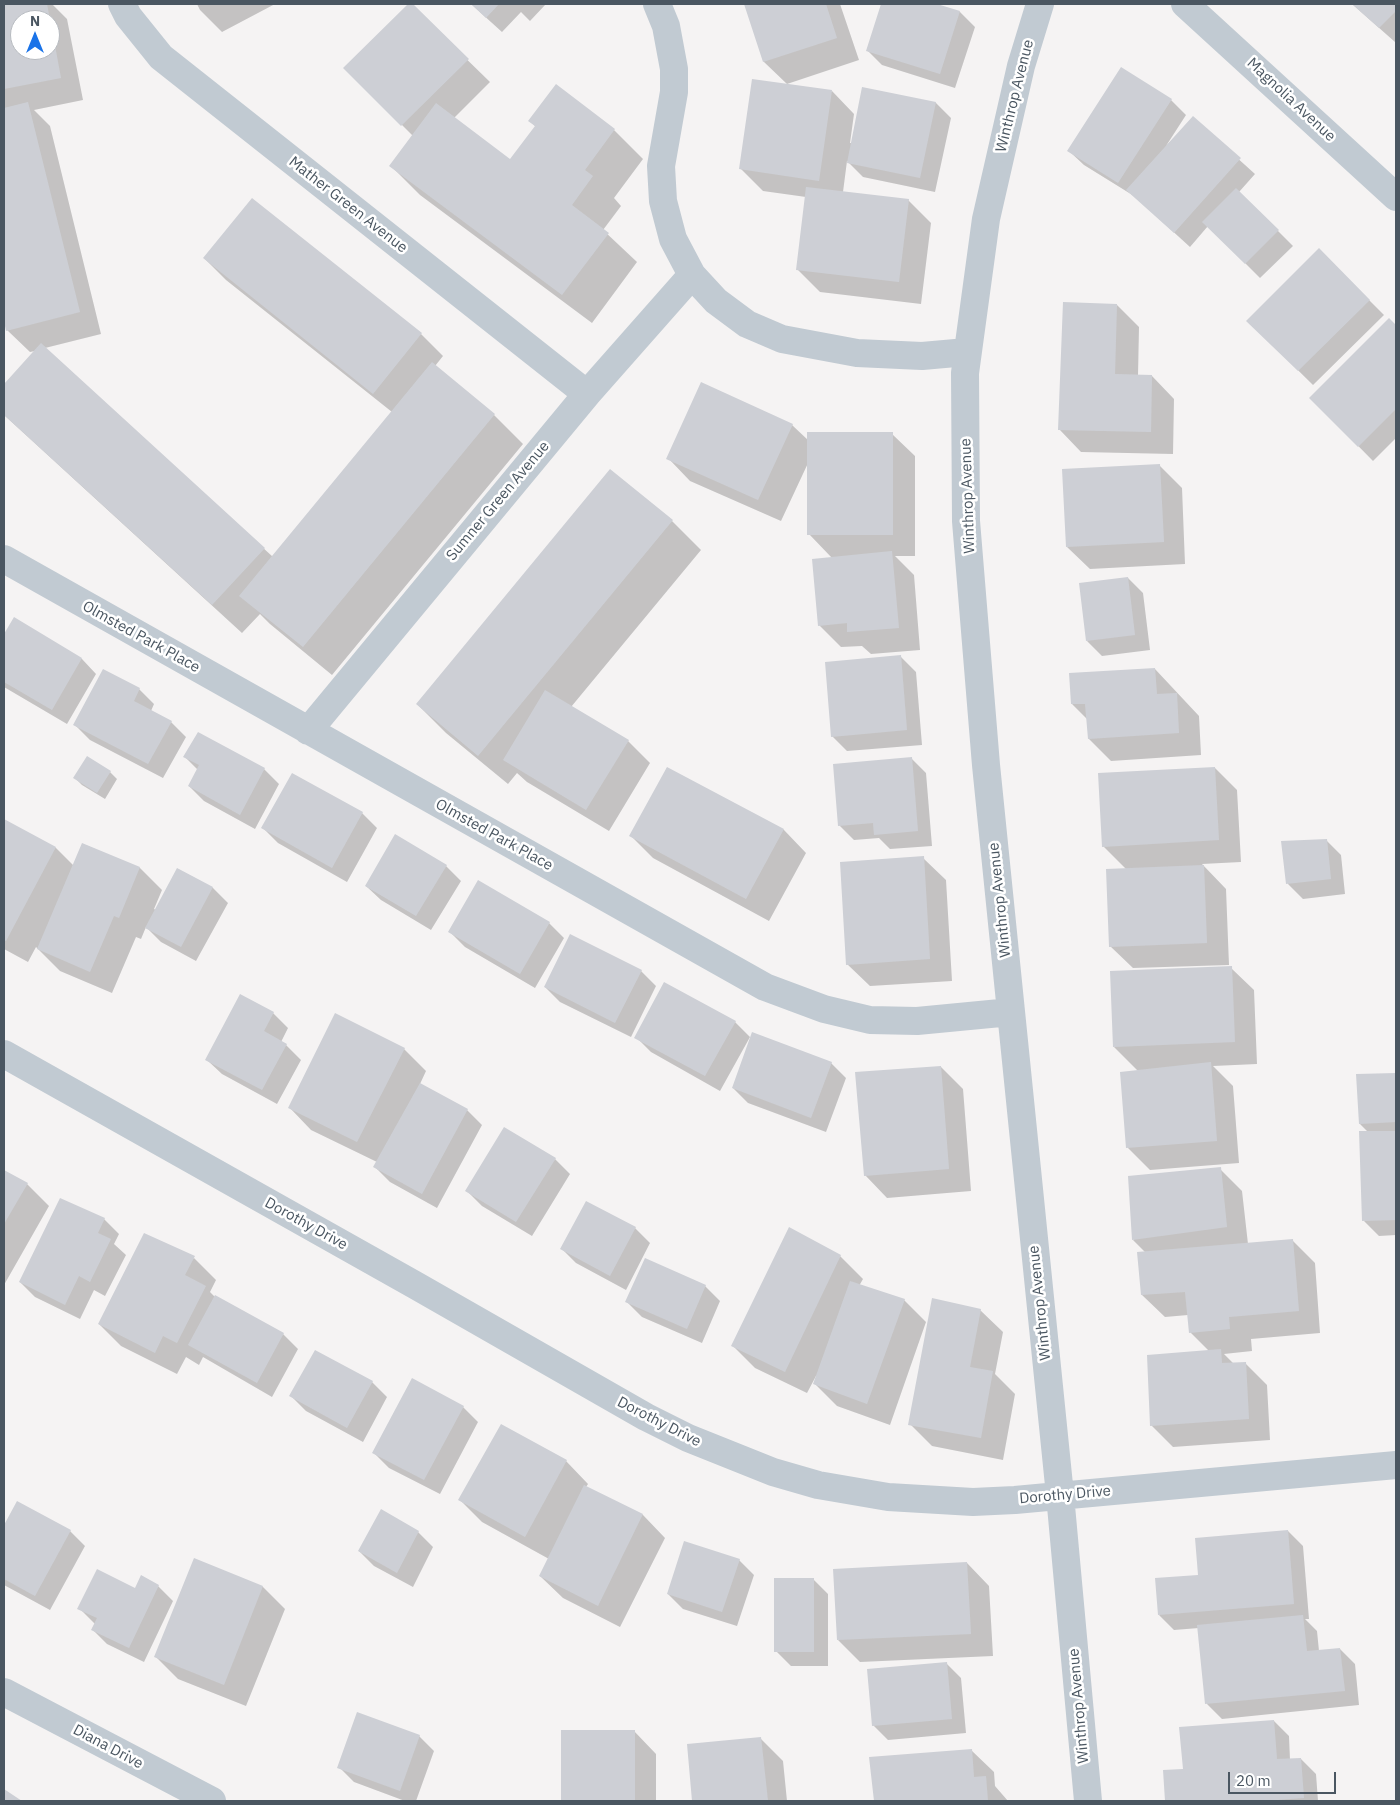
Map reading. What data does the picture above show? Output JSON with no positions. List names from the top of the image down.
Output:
{
  "streets": {
    "street": [
      "Winthrop Avenue",
      "Magnolia Avenue",
      "Mather Green Avenue",
      "Sumner Green Avenue",
      "Olmsted Park Place",
      "Dorothy Drive",
      "Diana Drive"
    ]
  },
  "crossings": [
    ["Winthrop Avenue", "Olmsted Park Place"],
    ["Winthrop Avenue", "Dorothy Drive"],
    ["Mather Green Avenue", "Sumner Green Avenue"],
    ["Sumner Green Avenue", "Olmsted Park Place"]
  ],
  "scale_bar": "20 m",
  "north": "top"
}
